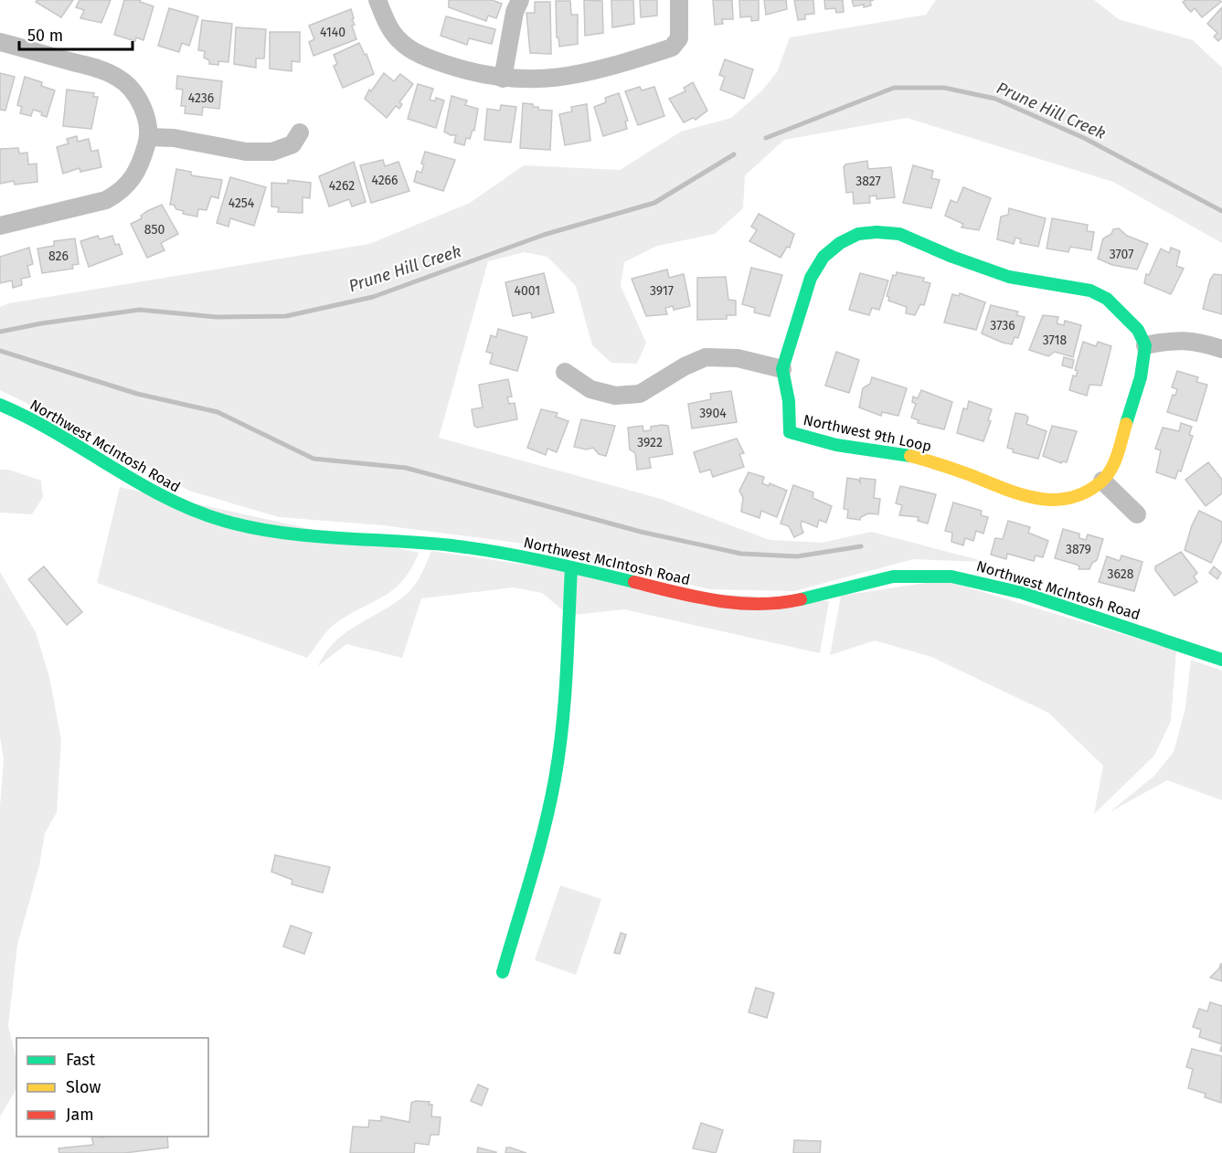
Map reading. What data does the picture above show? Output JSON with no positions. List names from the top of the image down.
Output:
{
  "streets": {
    "street": ["Northwest 9th Loop", "Northwest McIntosh Road"]
  },
  "water": ["Prune Hill Creek"],
  "house_numbers": [
    "4140",
    "4236",
    "4266",
    "3827",
    "4262",
    "4254",
    "850",
    "3707",
    "826",
    "4001",
    "3917",
    "3736",
    "3718",
    "3904",
    "3922",
    "3879",
    "3628"
  ],
  "legend": ["Fast", "Slow", "Jam"],
  "scale_bar": "50 m"
}
